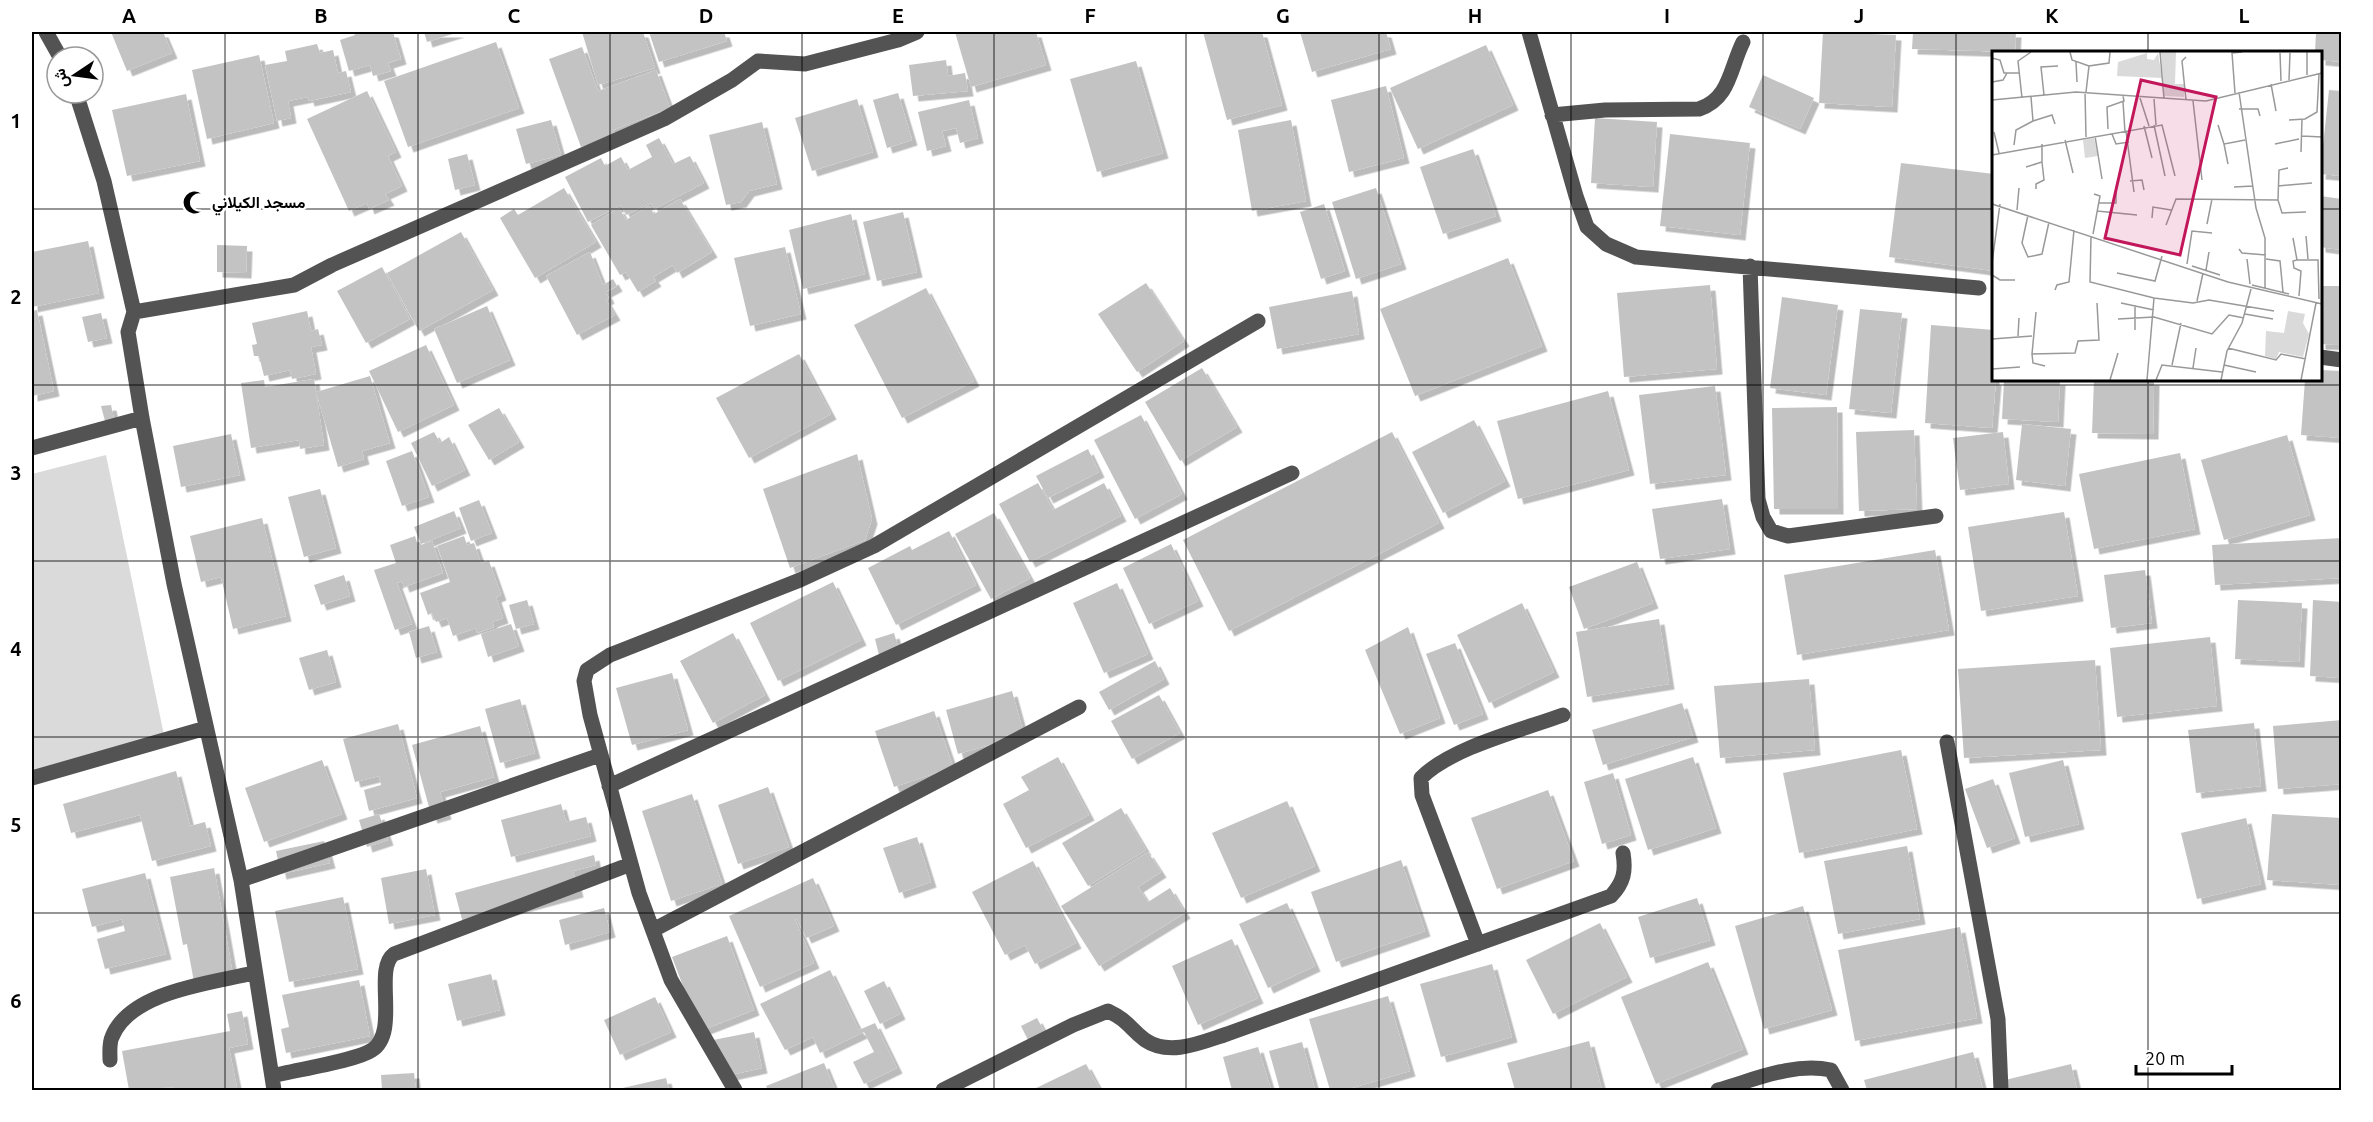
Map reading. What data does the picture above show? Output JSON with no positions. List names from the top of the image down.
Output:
{
  "places": {
    "mosque": ["مسجد الكيلاني"]
  },
  "scale_bar": "20 m",
  "north": "left",
  "grid": {
    "columns": [
      "A",
      "B",
      "C",
      "D",
      "E",
      "F",
      "G",
      "H",
      "I",
      "J",
      "K",
      "L"
    ],
    "rows": [
      "1",
      "2",
      "3",
      "4",
      "5",
      "6"
    ]
  }
}
